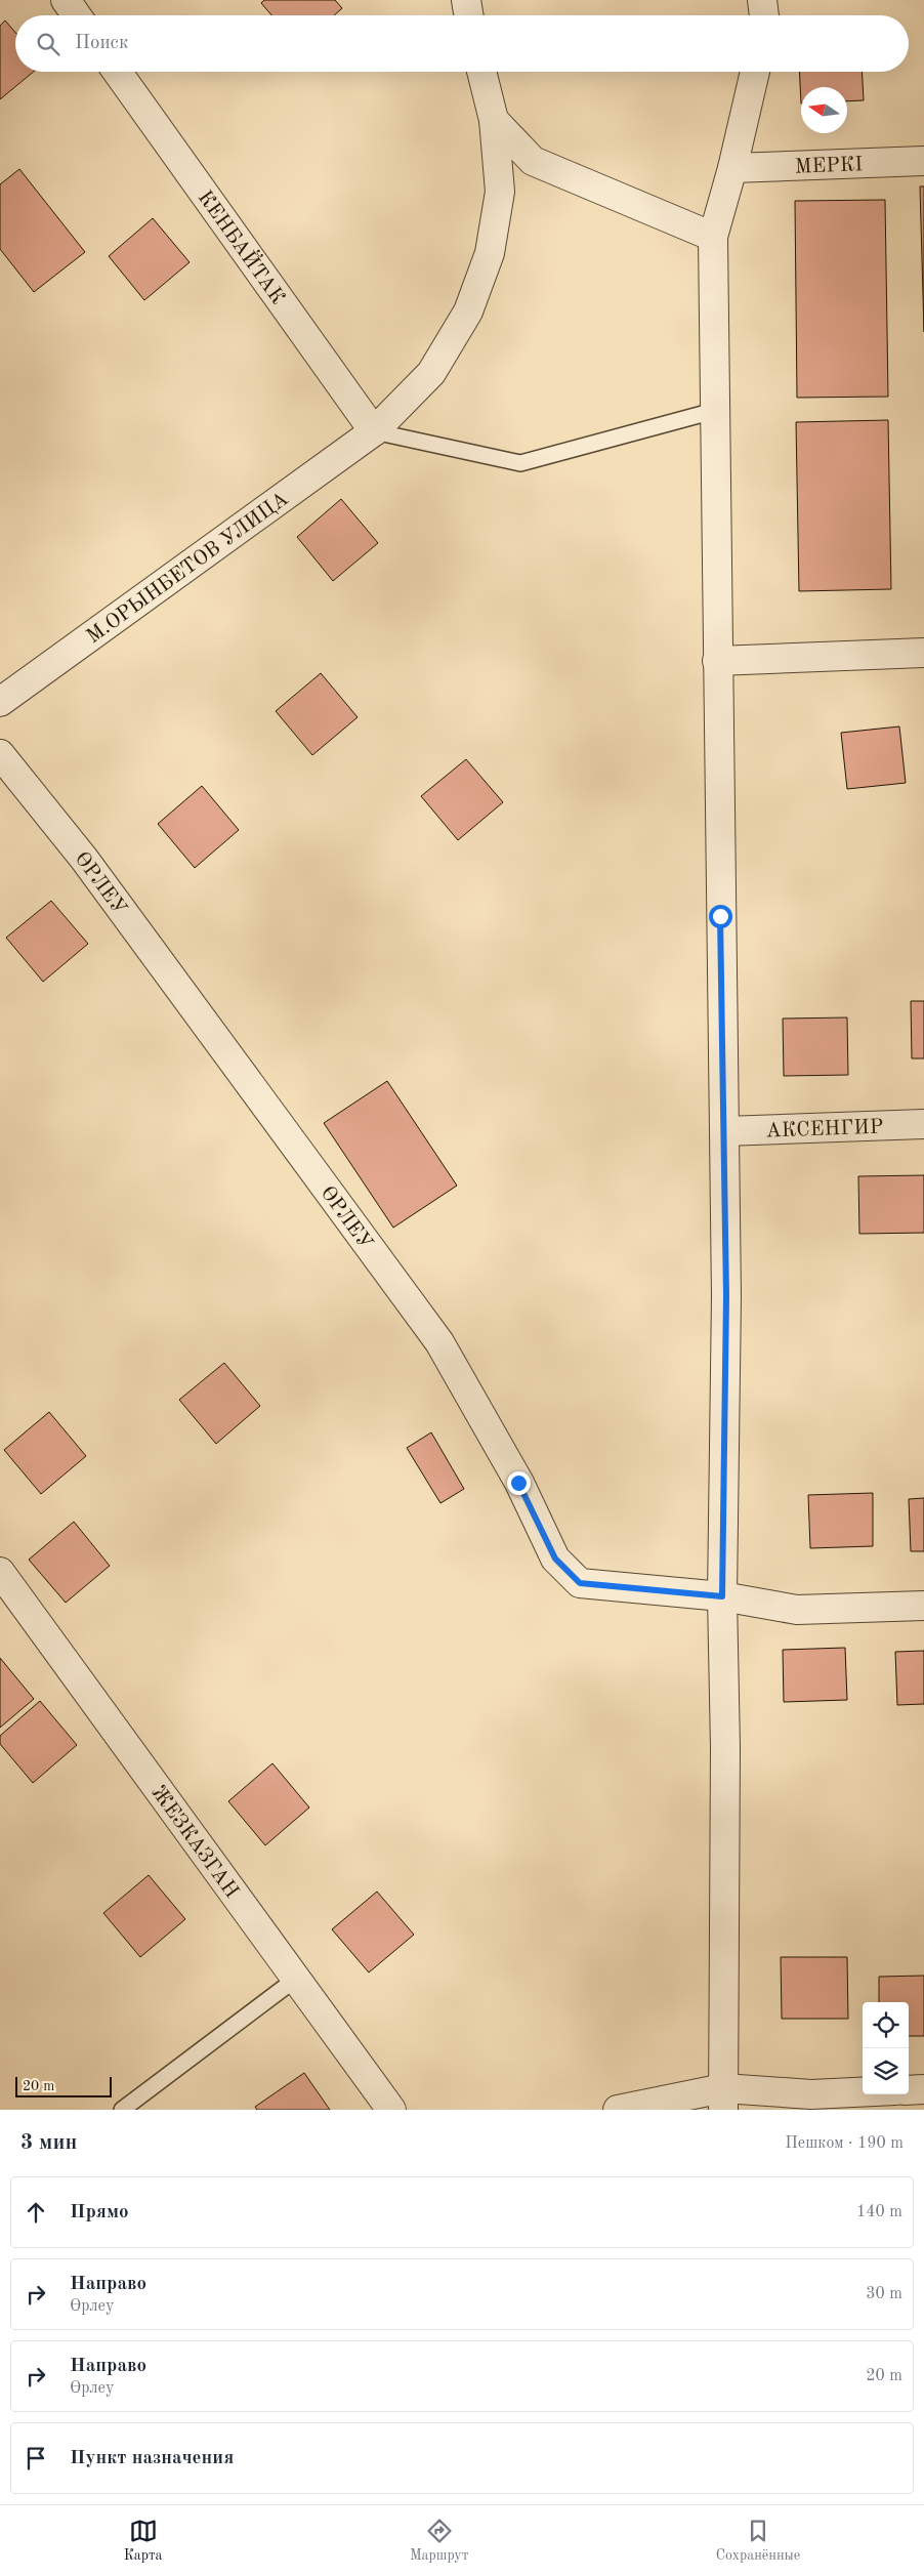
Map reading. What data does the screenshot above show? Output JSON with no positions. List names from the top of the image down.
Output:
{
  "streets": {
    "street": [
      "МЕРКІ",
      "КЕНБАЙТАК",
      "М.ОРЫНБЕТОВ УЛИЦА",
      "ӨРЛЕУ",
      "АКСЕНГИР",
      "ЖЕЗКАЗГАН"
    ]
  },
  "crossings": [
    ["КЕНБАЙТАК", "М.ОРЫНБЕТОВ УЛИЦА"]
  ],
  "scale_bar": "20 m",
  "north": "left",
  "page": {
    "search": "Поиск",
    "scale": "20 m",
    "heading": ["3 мин", "Пешком · 190 m"],
    "list": [
      ["Прямо", "140 m"],
      ["Направо", "Өрлеу", "30 m"],
      ["Направо", "Өрлеу", "20 m"],
      "Пункт назначения"
    ],
    "nav": ["Карта", "Маршрут", "Сохранённые"]
  }
}
